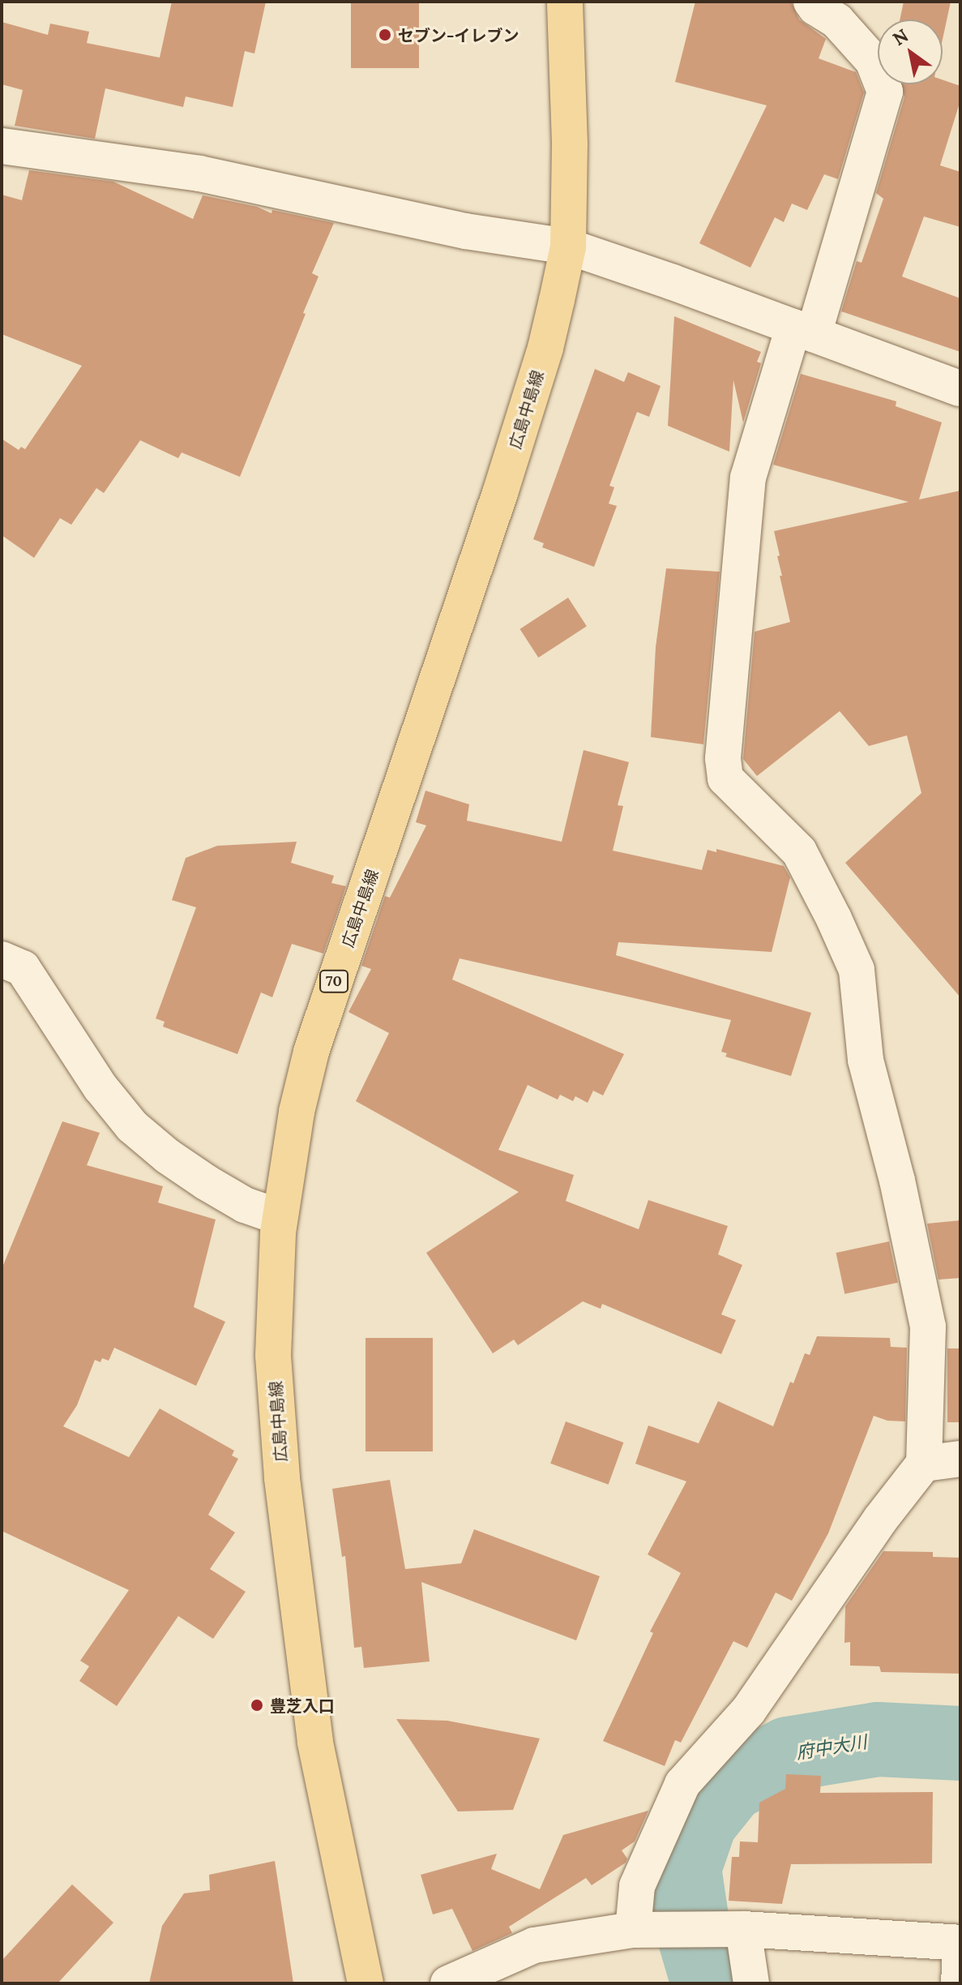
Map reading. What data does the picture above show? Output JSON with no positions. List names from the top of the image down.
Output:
{
  "streets": {
    "main road": ["広島中島線", "70"]
  },
  "water": ["府中大川"],
  "places": ["セブン-イレブン", "豊芝入口"],
  "north": "top left"
}
